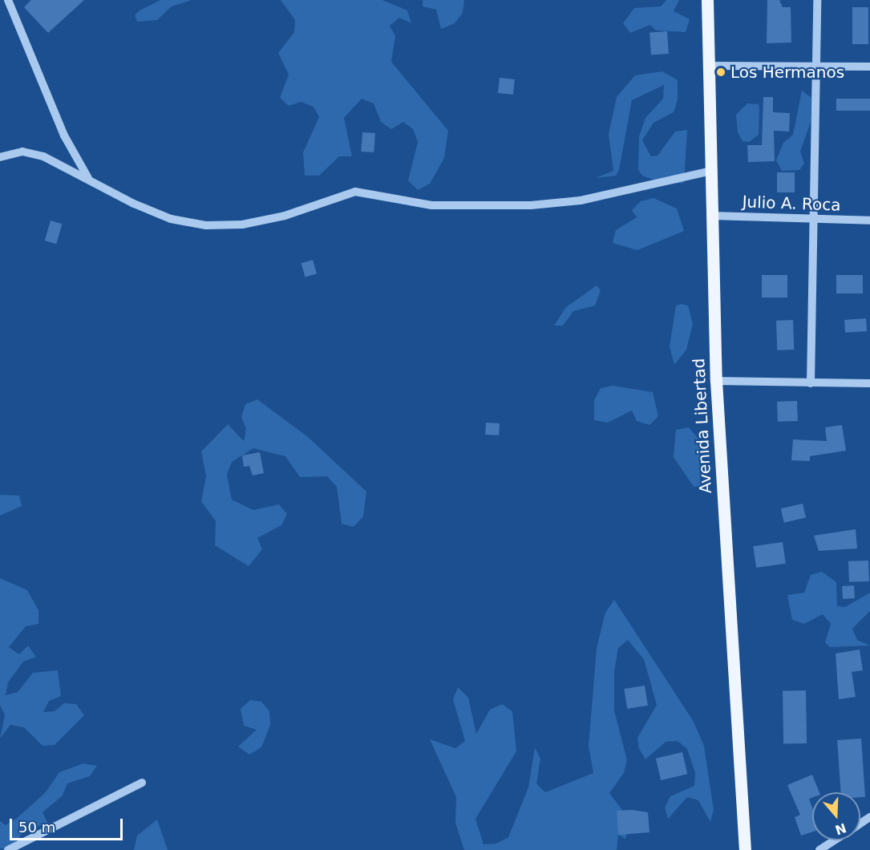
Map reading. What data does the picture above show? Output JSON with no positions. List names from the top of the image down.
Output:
{
  "streets": {
    "main road": ["Avenida Libertad"],
    "street": ["Julio A. Roca"]
  },
  "crossings": [
    ["Julio A. Roca", "Avenida Libertad"]
  ],
  "places": ["Los Hermanos"],
  "scale_bar": "50 m",
  "north": "bottom"
}
